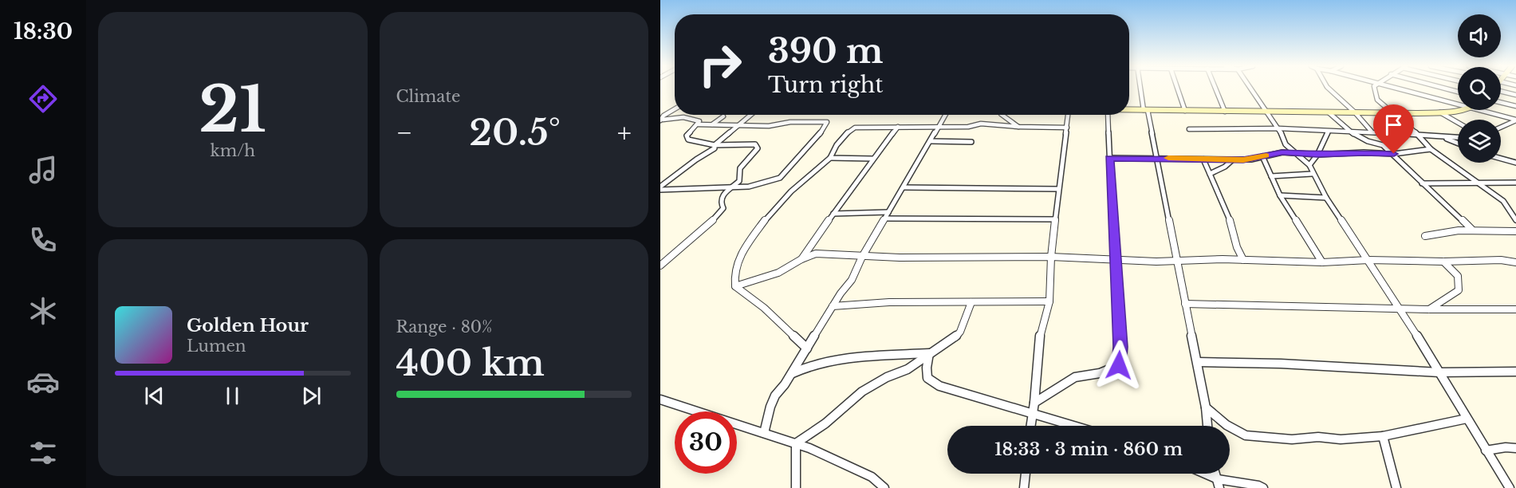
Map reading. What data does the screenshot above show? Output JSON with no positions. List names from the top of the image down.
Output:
{
  "page": {
    "tabs": "18:30",
    "tile": [
      ["21", "km/h"],
      "Climate",
      ["Range · 80%", "400 km"]
    ],
    "turn": ["390 m", "Turn right"],
    "heat": ["−", "20.5°", "+"],
    "song": ["Golden Hour", "Lumen"],
    "limit": "30",
    "trip": "18:33 · 3 min · 860 m"
  }
}
